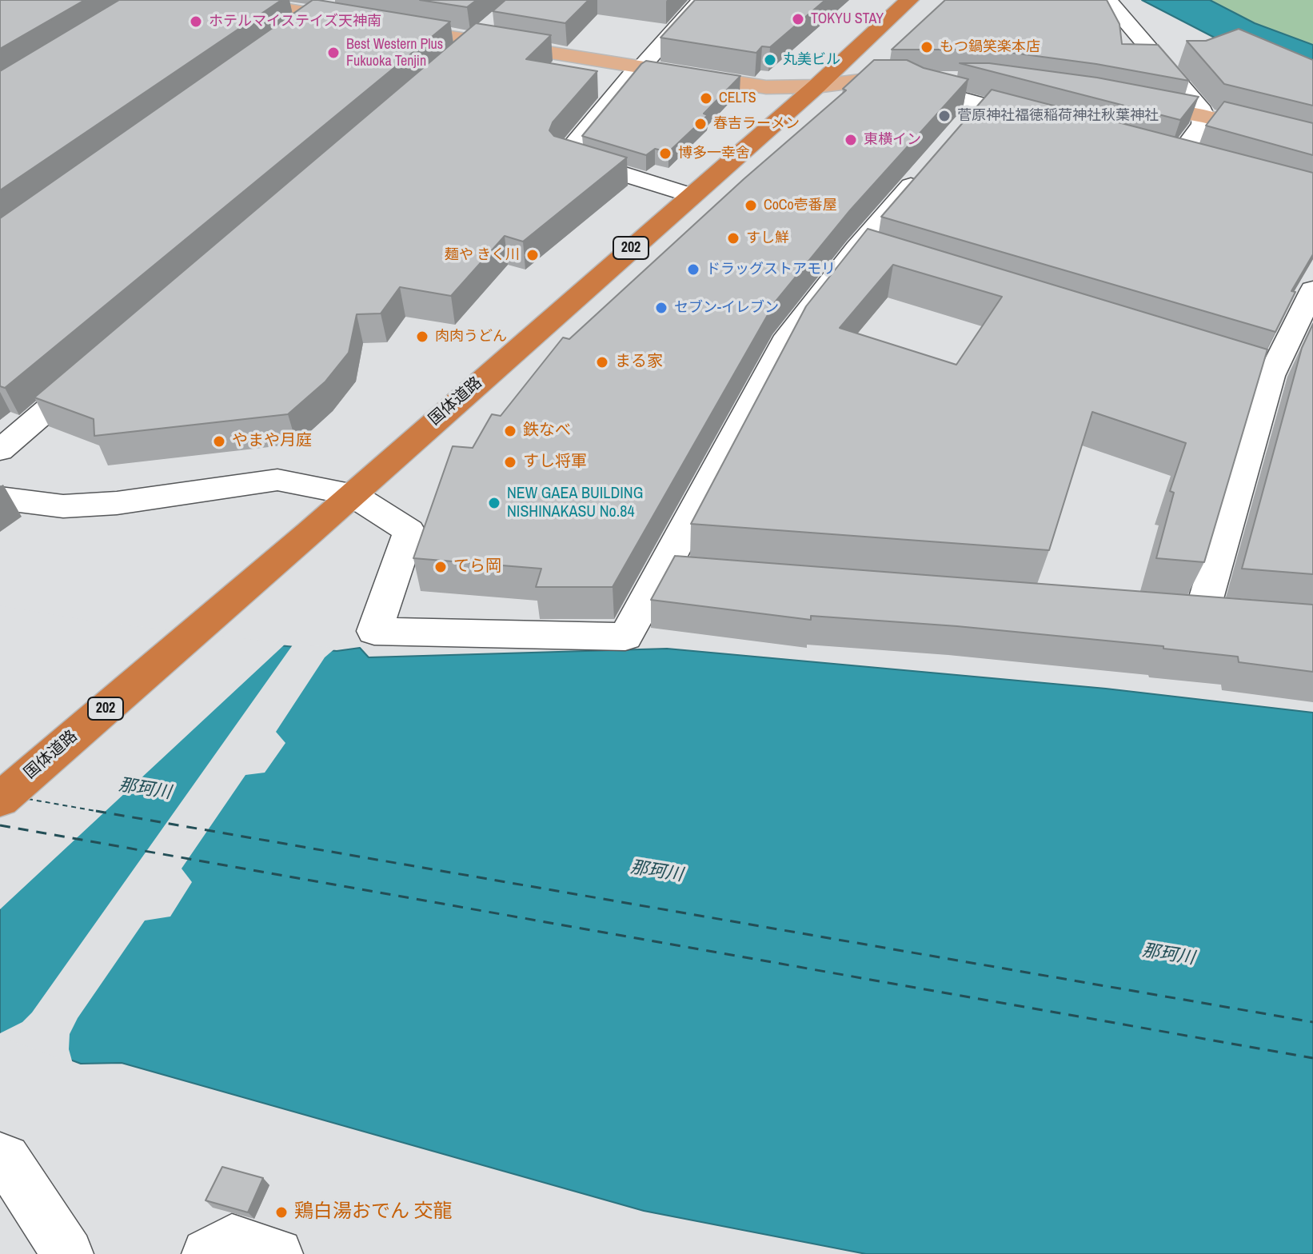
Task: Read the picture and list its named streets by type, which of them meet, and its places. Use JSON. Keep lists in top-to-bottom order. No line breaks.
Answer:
{"streets":{"highway":["202","国体道路"]},"water":["那珂川"],"places":["TOKYU STAY","ホテルマイステイズ天神南","もつ鍋笑楽本店","Best Western Plus Fukuoka Tenjin","丸美ビル","CELTS","菅原神社福徳稲荷神社秋葉神社","春吉ラーメン","東横イン","博多一幸舍","CoCo壱番屋","すし鮮","麺や きく川","ドラッグストアモリ","セブン-イレブン","肉肉うどん","まる家","鉄なべ","やまや月庭","すし将軍","NEW GAEA BUILDING NISHINAKASU No.84","てら岡","鶏白湯おでん 交龍"]}
